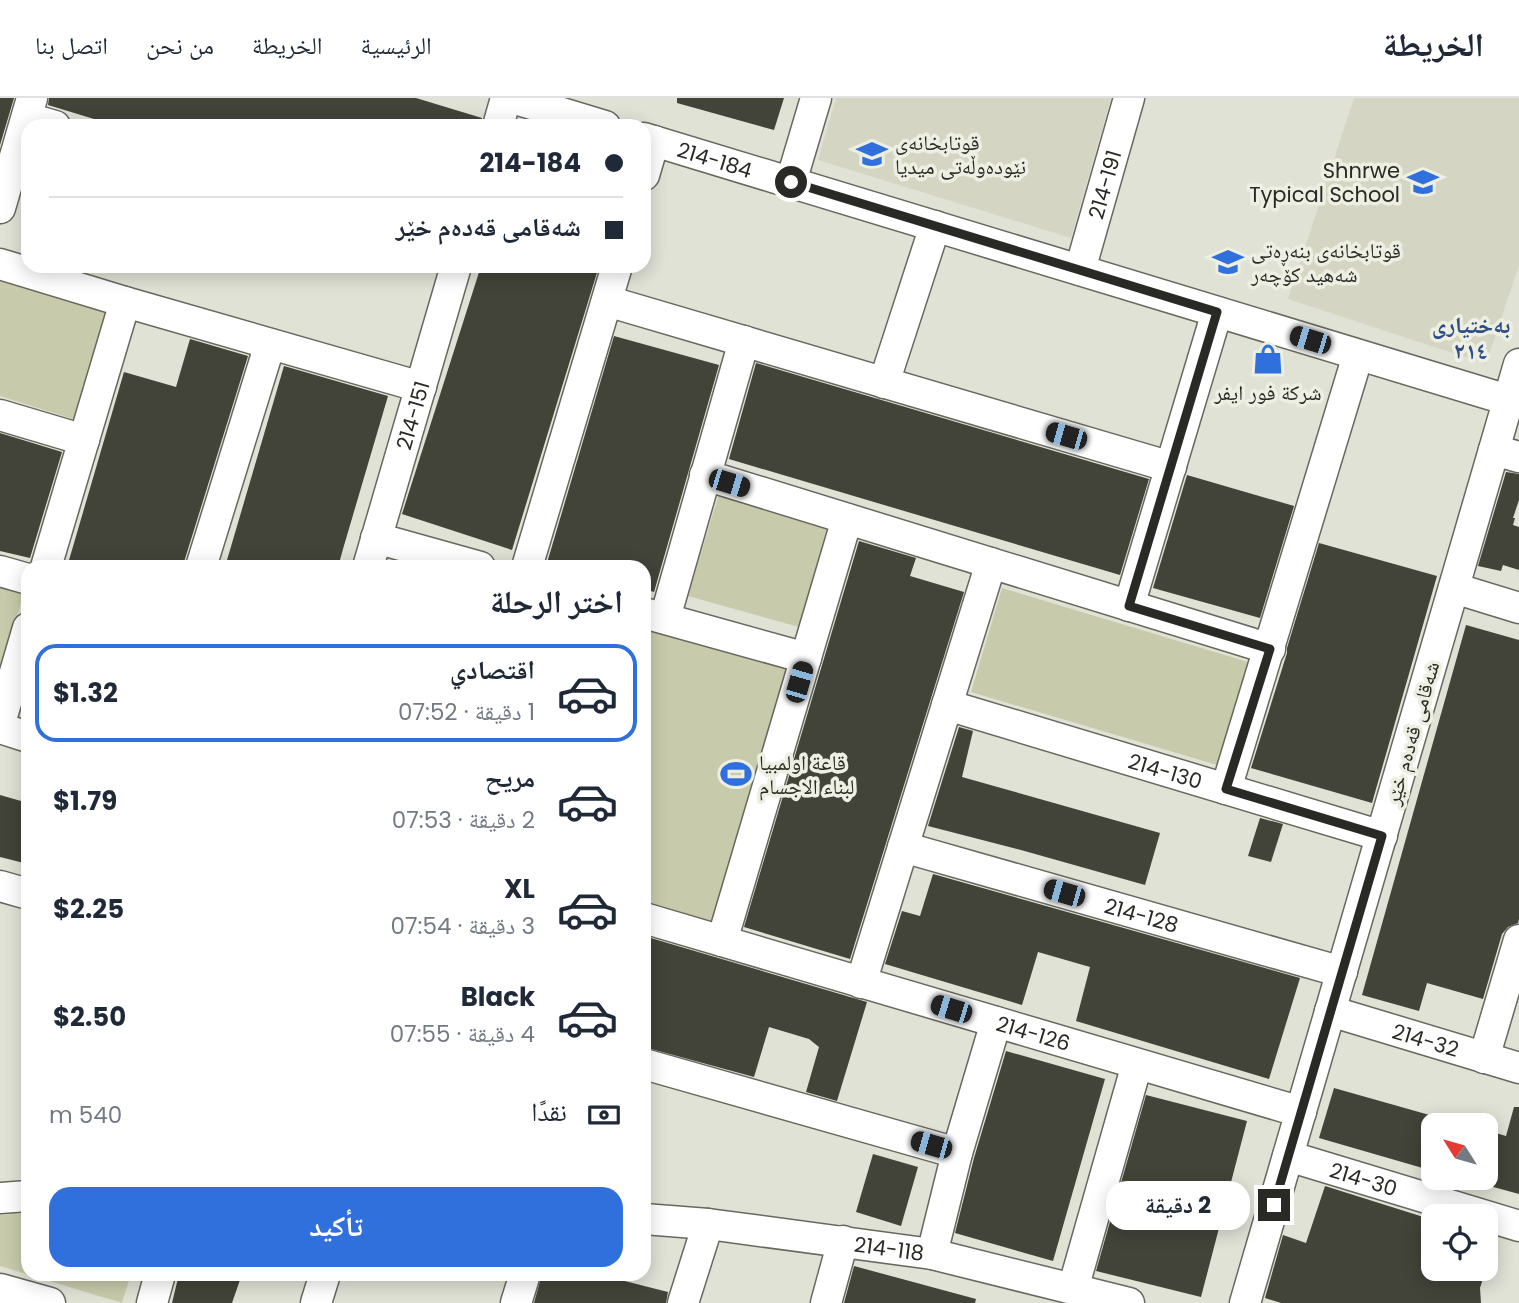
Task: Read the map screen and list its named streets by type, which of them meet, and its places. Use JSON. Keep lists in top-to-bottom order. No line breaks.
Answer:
{"streets":{"street":["214-184","214-191","214-151","شەقامی قەدەم خێر","214-130","214-128","214-126","214-32","214-30","214-118"]},"crossings":[["214-184","214-191"],["214-184","شەقامی قەدەم خێر"],["شەقامی قەدەم خێر","214-130"],["شەقامی قەدەم خێر","214-128"],["شەقامی قەدەم خێر","214-126"],["شەقامی قەدەم خێر","214-32"],["شەقامی قەدەم خێر","214-30"]],"districts":["بەختیاری ٢١٤"],"places":{"school or university":["قوتابخانەی نێودەوڵەتی میدیا","Shnrwe Typical School","قوتابخانەی بنەڕەتی شەهید کۆچەر"],"shop":["شركة فور ايفر"],"sports":["قاعة اولمبيا لبناء الاجسام"]},"north":"top left","page":{"header":"الخريطة","nav":["الرئيسية","الخريطة","من نحن","اتصل بنا"],"banner":["214-184","شەقامی قەدەم خێر"],"heading":"اختر الرحلة","list":[{"name":"اقتصادي","note":"1 دقيقة · 07:52","value":"$1.32"},{"name":"مريح","note":"2 دقيقة · 07:53","value":"$1.79"},{"name":"XL","note":"3 دقيقة · 07:54","value":"$2.25"},{"name":"Black","note":"4 دقيقة · 07:55","value":"$2.50"}],"pay":["نقدًا","540 m"],"buttons":"تأكيد","bubble":"2 دقيقة"}}
